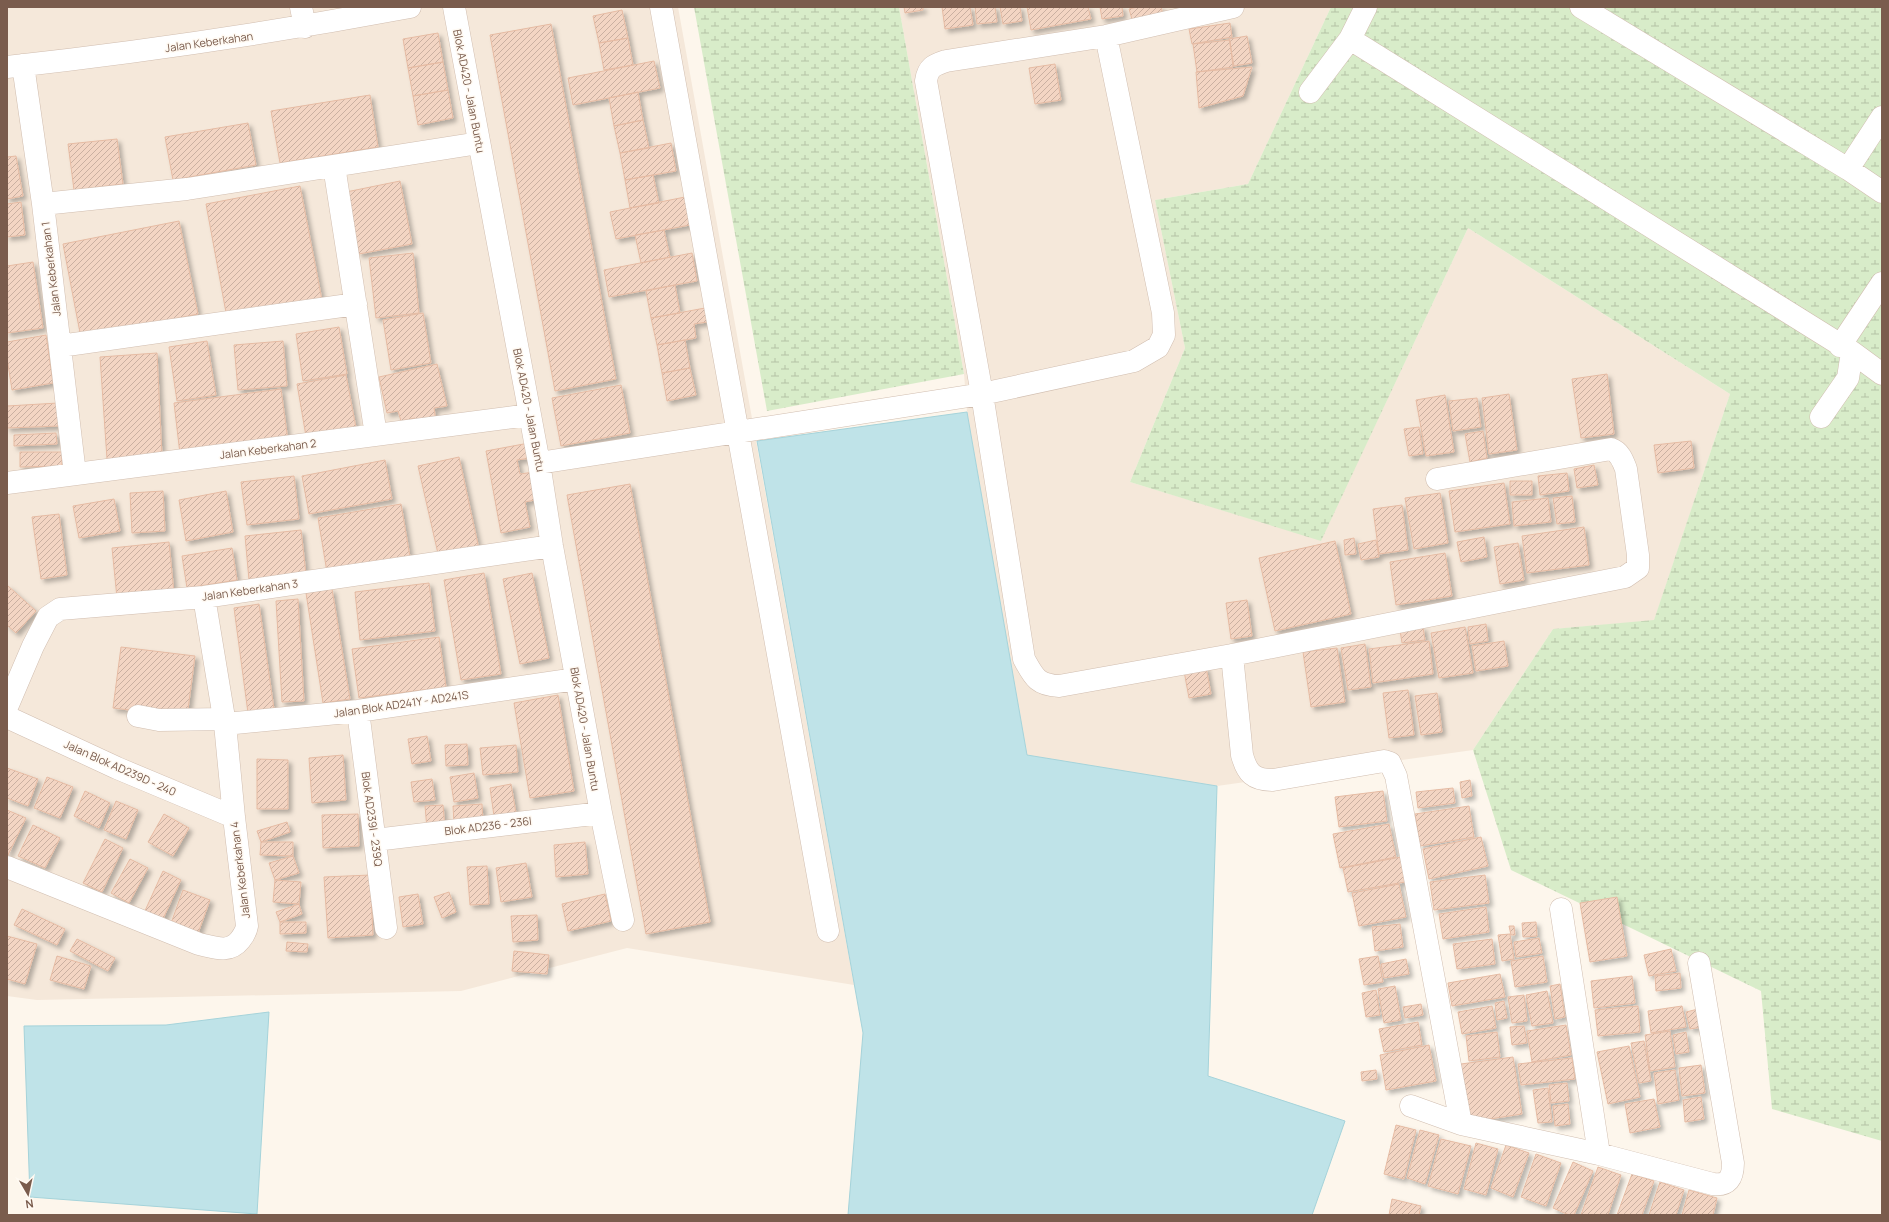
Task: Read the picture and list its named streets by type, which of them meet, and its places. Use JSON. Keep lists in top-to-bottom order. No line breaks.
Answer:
{"streets":{"street":["Jalan Keberkahan","Blok AD420 - Jalan Buntu","Jalan Keberkahan 1","Jalan Keberkahan 2","Jalan Keberkahan 3","Jalan Blok AD241Y - AD241S","Jalan Blok AD239D - 240","Blok AD239l - 239Q","Blok AD236 - 236l","Jalan Keberkahan 4"]},"crossings":[["Jalan Keberkahan","Jalan Keberkahan 1"],["Blok AD420 - Jalan Buntu","Jalan Keberkahan 2"],["Blok AD420 - Jalan Buntu","Jalan Keberkahan 3"],["Blok AD420 - Jalan Buntu","Jalan Blok AD241Y - AD241S"],["Blok AD420 - Jalan Buntu","Blok AD236 - 236l"],["Jalan Keberkahan 1","Jalan Keberkahan 2"],["Jalan Keberkahan 3","Jalan Keberkahan 4"],["Jalan Blok AD241Y - AD241S","Blok AD239l - 239Q"],["Jalan Blok AD241Y - AD241S","Jalan Keberkahan 4"],["Jalan Blok AD239D - 240","Jalan Keberkahan 4"],["Blok AD239l - 239Q","Blok AD236 - 236l"]],"north":"bottom"}
